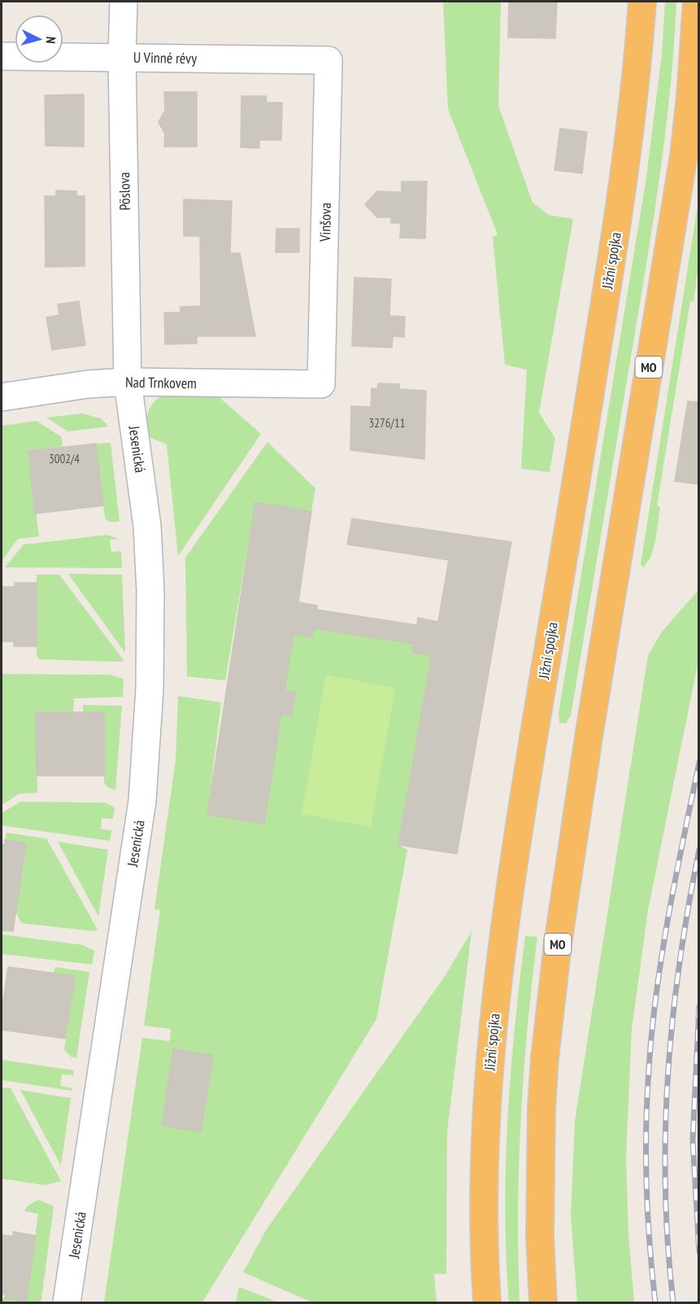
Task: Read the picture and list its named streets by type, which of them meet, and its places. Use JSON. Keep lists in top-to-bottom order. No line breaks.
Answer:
{"streets":{"highway":["Jižní spojka","MO"],"street":["U Vinné révy","Pöslova","Vinšova","Nad Trnkovem","Jesenická"]},"crossings":[["U Vinné révy","Pöslova"],["U Vinné révy","Vinšova"],["Pöslova","Nad Trnkovem"],["Pöslova","Jesenická"],["Vinšova","Nad Trnkovem"],["Nad Trnkovem","Jesenická"]],"house_numbers":["3276/11","3002/4"],"north":"right"}
